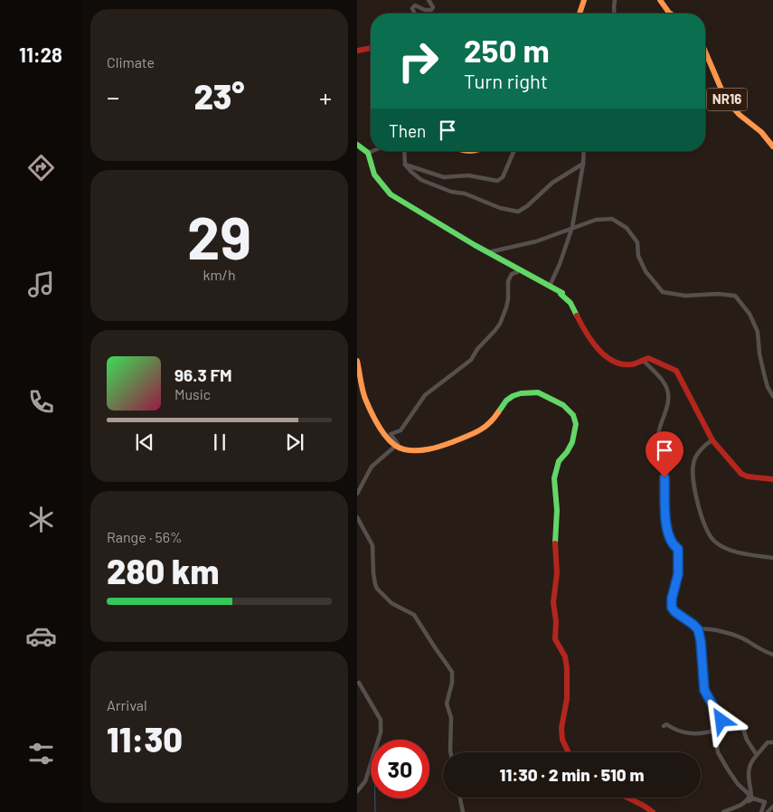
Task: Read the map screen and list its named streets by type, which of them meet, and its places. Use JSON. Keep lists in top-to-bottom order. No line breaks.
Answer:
{"streets":{"main road":["NR16"]},"page":{"tabs":"11:28","tile":["Climate",["29","km/h"],["Range · 56%","280 km"],["Arrival","11:30"]],"turn":["250 m","Turn right"],"heat":["−","23°","+"],"then":"Then","song":["96.3 FM","Music"],"limit":"30","trip":"11:30 · 2 min · 510 m"}}
